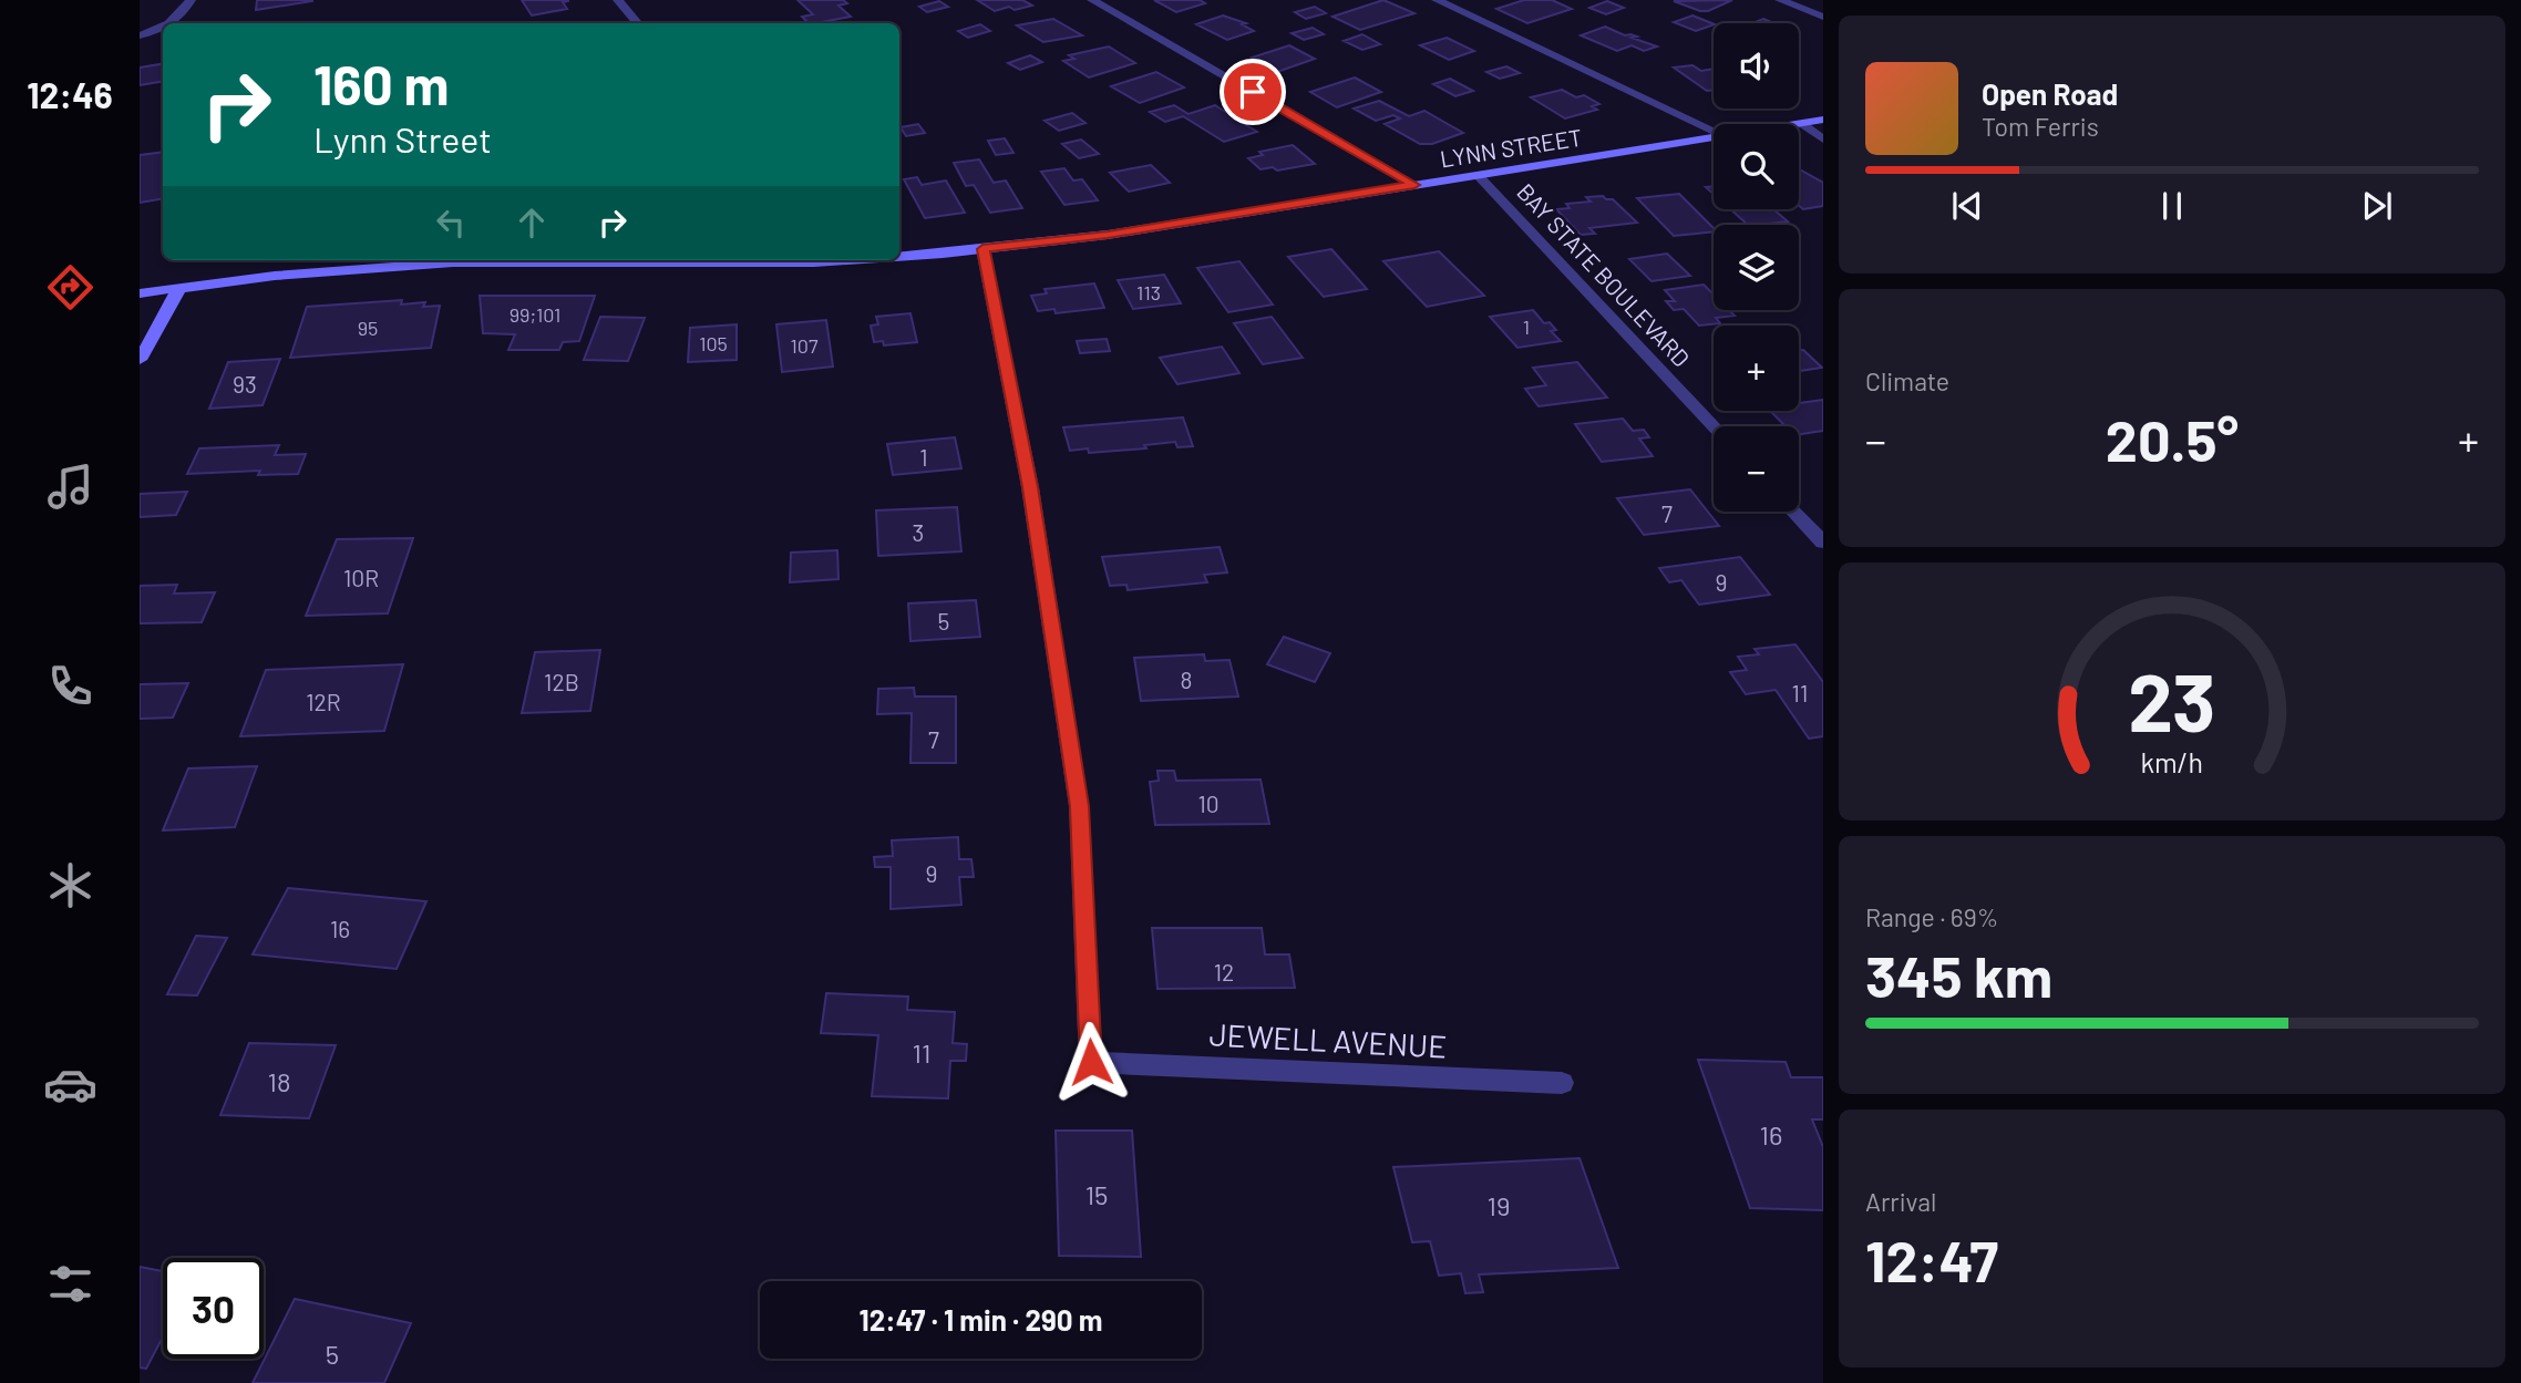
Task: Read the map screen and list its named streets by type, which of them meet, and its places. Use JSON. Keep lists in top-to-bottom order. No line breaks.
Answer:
{"streets":{"main road":["LYNN STREET"],"street":["BAY STATE BOULEVARD","JEWELL AVENUE"]},"crossings":[["LYNN STREET","BAY STATE BOULEVARD"],["LYNN STREET","JEWELL AVENUE"]],"house_numbers":["113","99;101","1","95","105","107","93","1","7","3","10R","9","5","8","12B","11","12R","7","10","9","16","12","11","18","16","15","19","5"],"page":{"tabs":"12:46","map_buttons":["+","−"],"turn":["160 m","Lynn Street"],"song":["Open Road","Tom Ferris"],"tile":["Climate",["Range · 69%","345 km"],["Arrival","12:47"]],"heat":["−","20.5°","+"],"limit":"30","trip":"12:47 · 1 min · 290 m","gauge":["23","km/h"]}}
